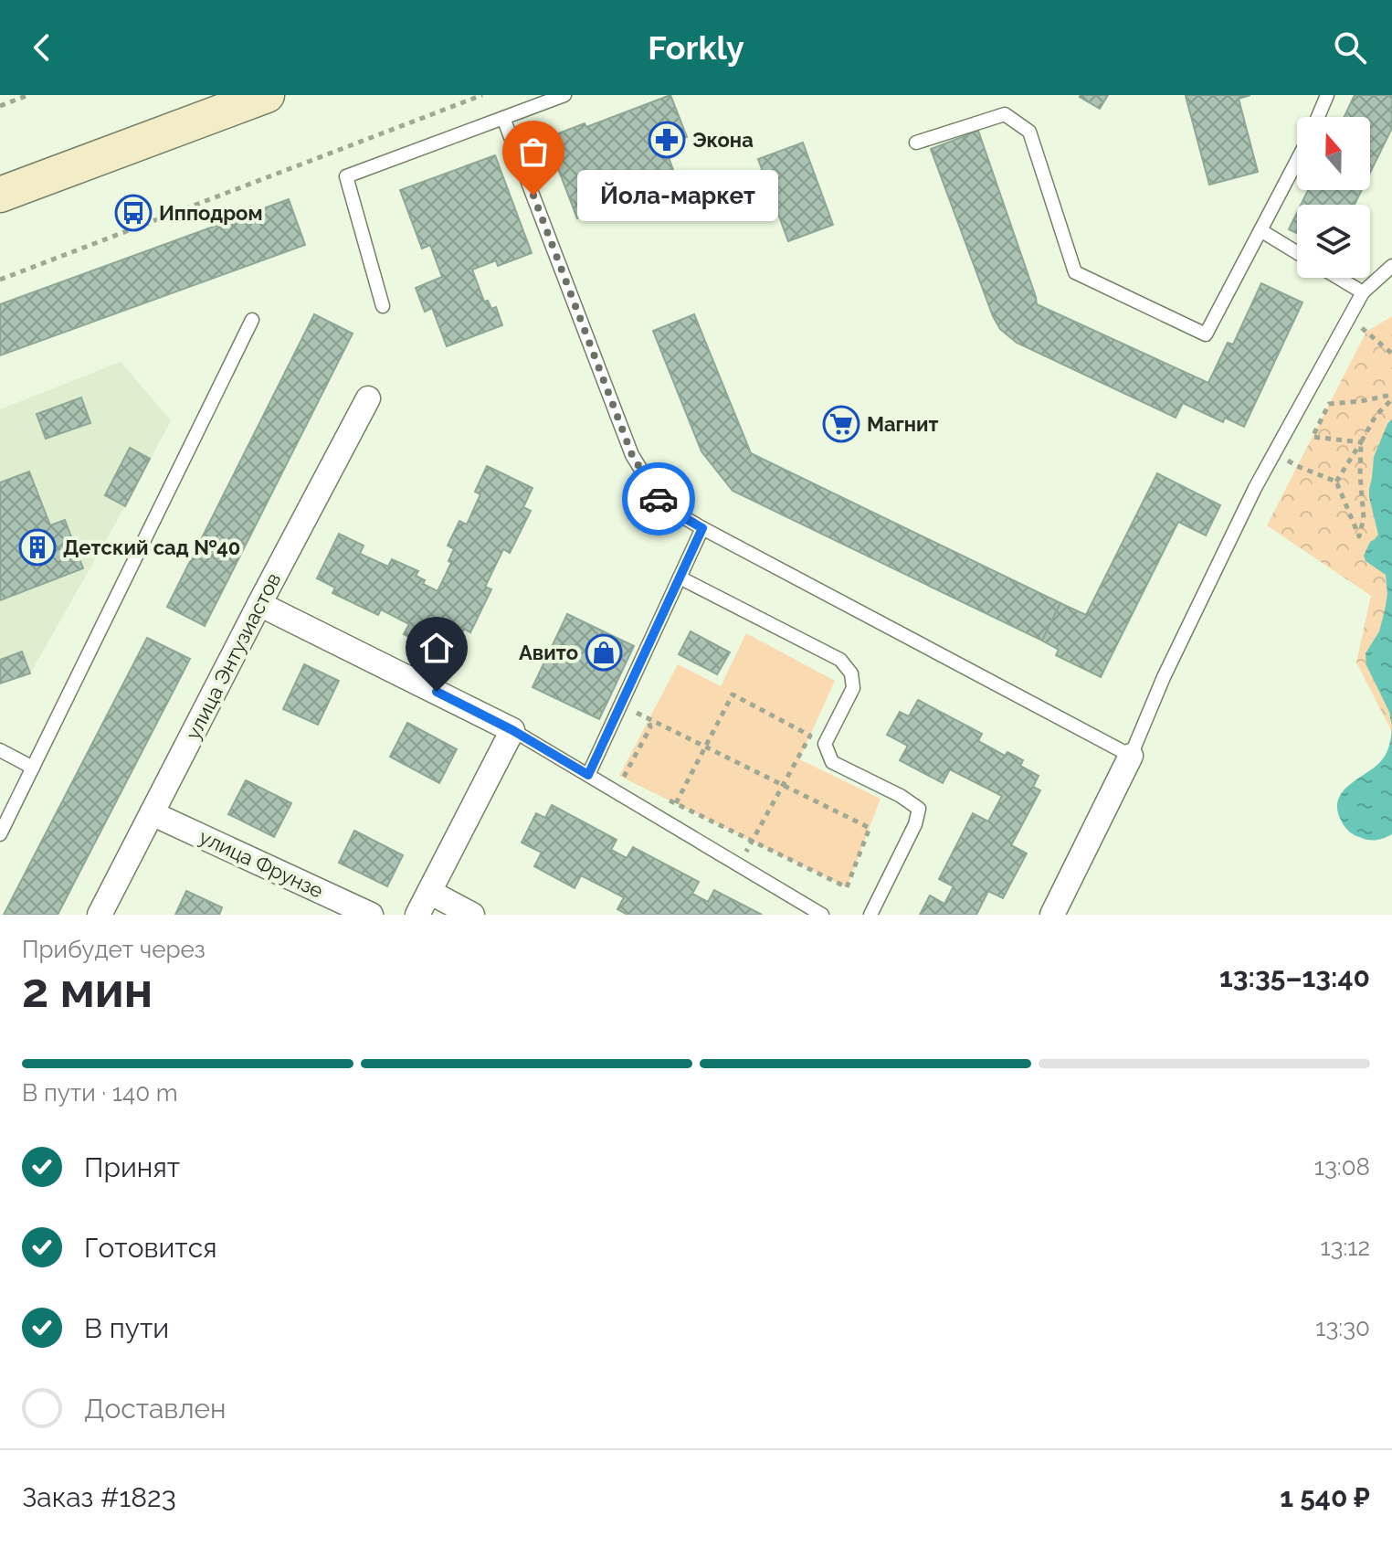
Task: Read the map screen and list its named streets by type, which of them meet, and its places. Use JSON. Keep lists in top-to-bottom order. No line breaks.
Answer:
{"streets":{"street":["улица Энтузиастов","улица Фрунзе"]},"crossings":[["улица Энтузиастов","улица Фрунзе"]],"places":{"pharmacy":["Экона"],"other":["Йола-маркет"],"bus stop":["Ипподром"],"supermarket":["Магнит"],"building":["Детский сад №40"],"shop":["Авито"]},"north":"top","page":{"header":"Forkly","bubble":"Йола-маркет","heading":["2 мин","Прибудет через","13:35–13:40"],"panel":["Заказ #1823","1 540 ₽"],"bar":"В пути · 140 m","list":[["Принят","13:08"],["Готовится","13:12"],["В пути","13:30"],"Доставлен"]}}
